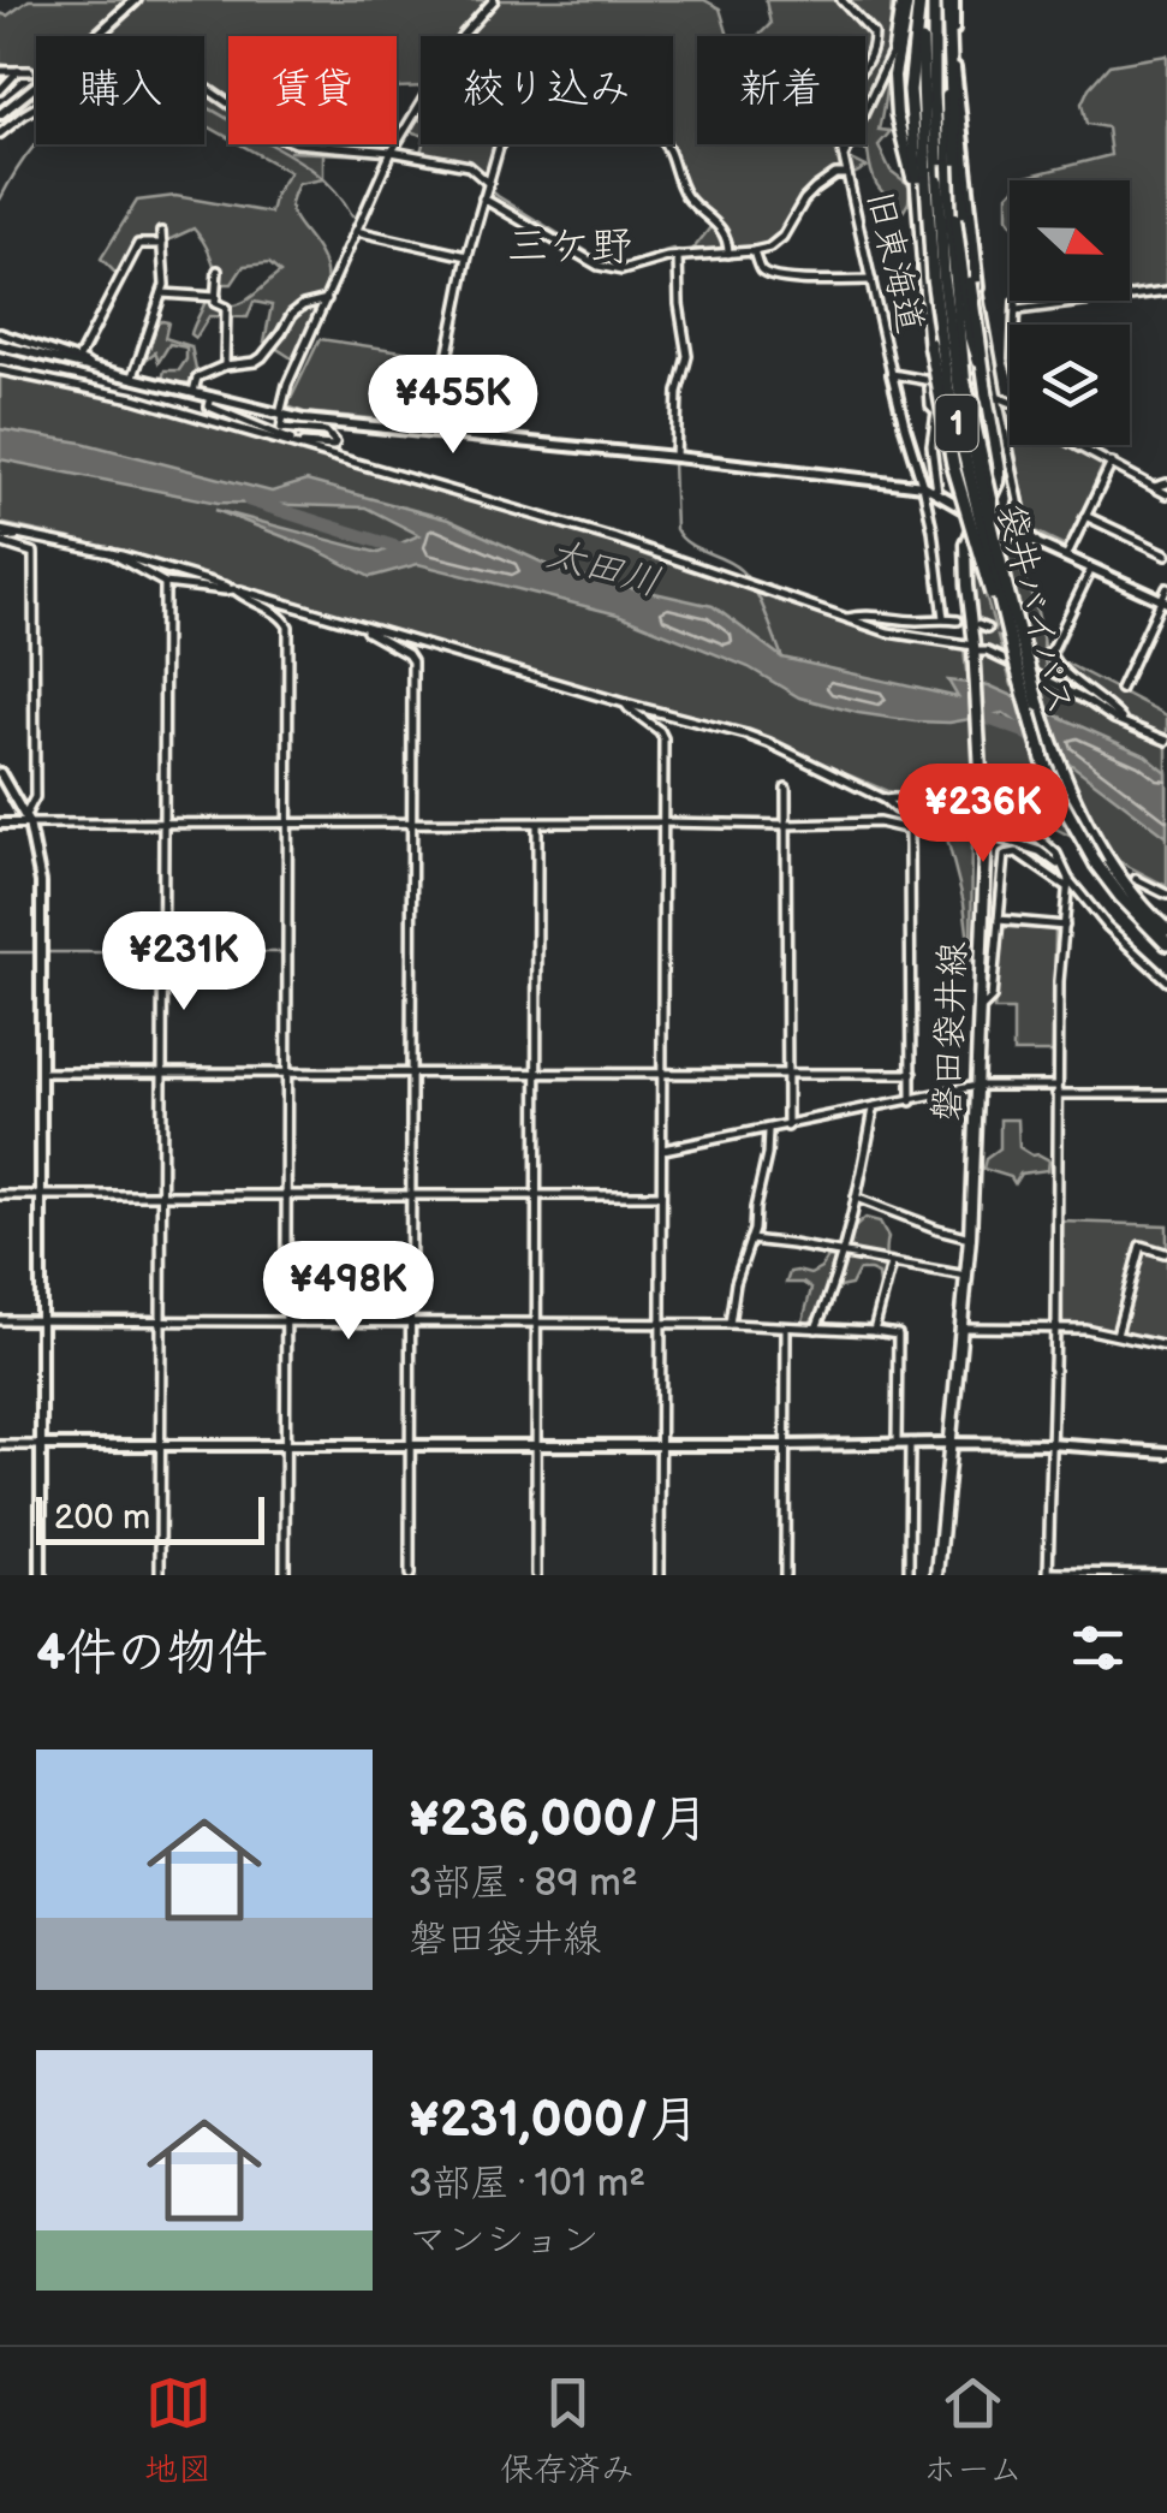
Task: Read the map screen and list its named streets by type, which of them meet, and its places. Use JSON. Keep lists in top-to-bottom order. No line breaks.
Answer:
{"streets":{"highway":["1","袋井バイパス"],"main road":["磐田袋井線"],"street":["旧東海道"]},"crossings":[["1","袋井バイパス"]],"districts":["三ケ野"],"water":["太田川"],"scale_bar":"200 m","north":"right","page":{"chip":["購入","賃貸","絞り込み","新着"],"price":["¥455K","¥236K","¥231K","¥498K"],"scale":"200 m","heading":"4件の物件","list":[{"name":"¥236,000/月","note":"3部屋 · 89 m² · 磐田袋井線"},{"name":"¥231,000/月","note":"3部屋 · 101 m² · マンション"}],"tabs":["地図","保存済み","ホーム"]}}
